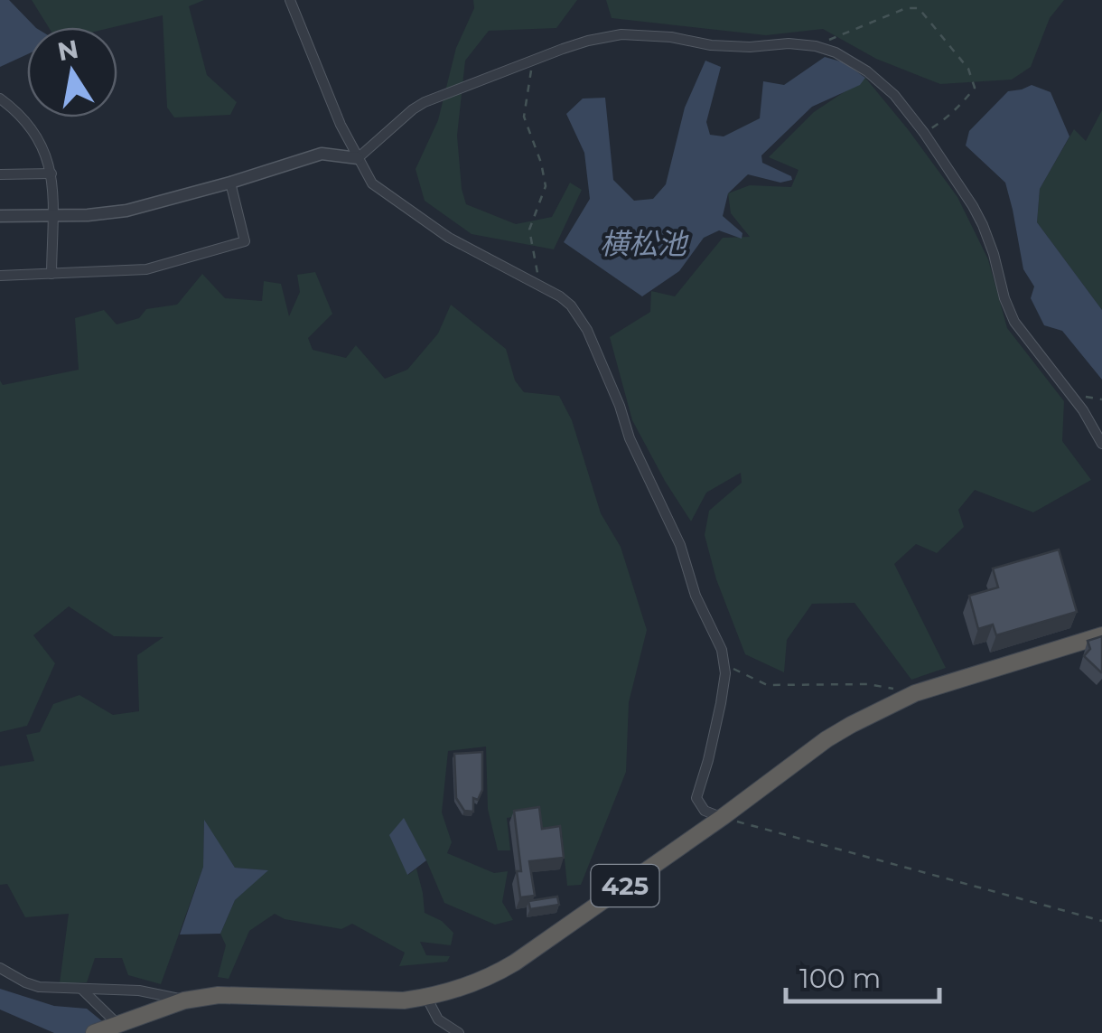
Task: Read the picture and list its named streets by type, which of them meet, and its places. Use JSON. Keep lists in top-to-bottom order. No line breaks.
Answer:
{"streets":{"highway":["425"]},"water":["横松池"],"scale_bar":"100 m","north":"top"}
